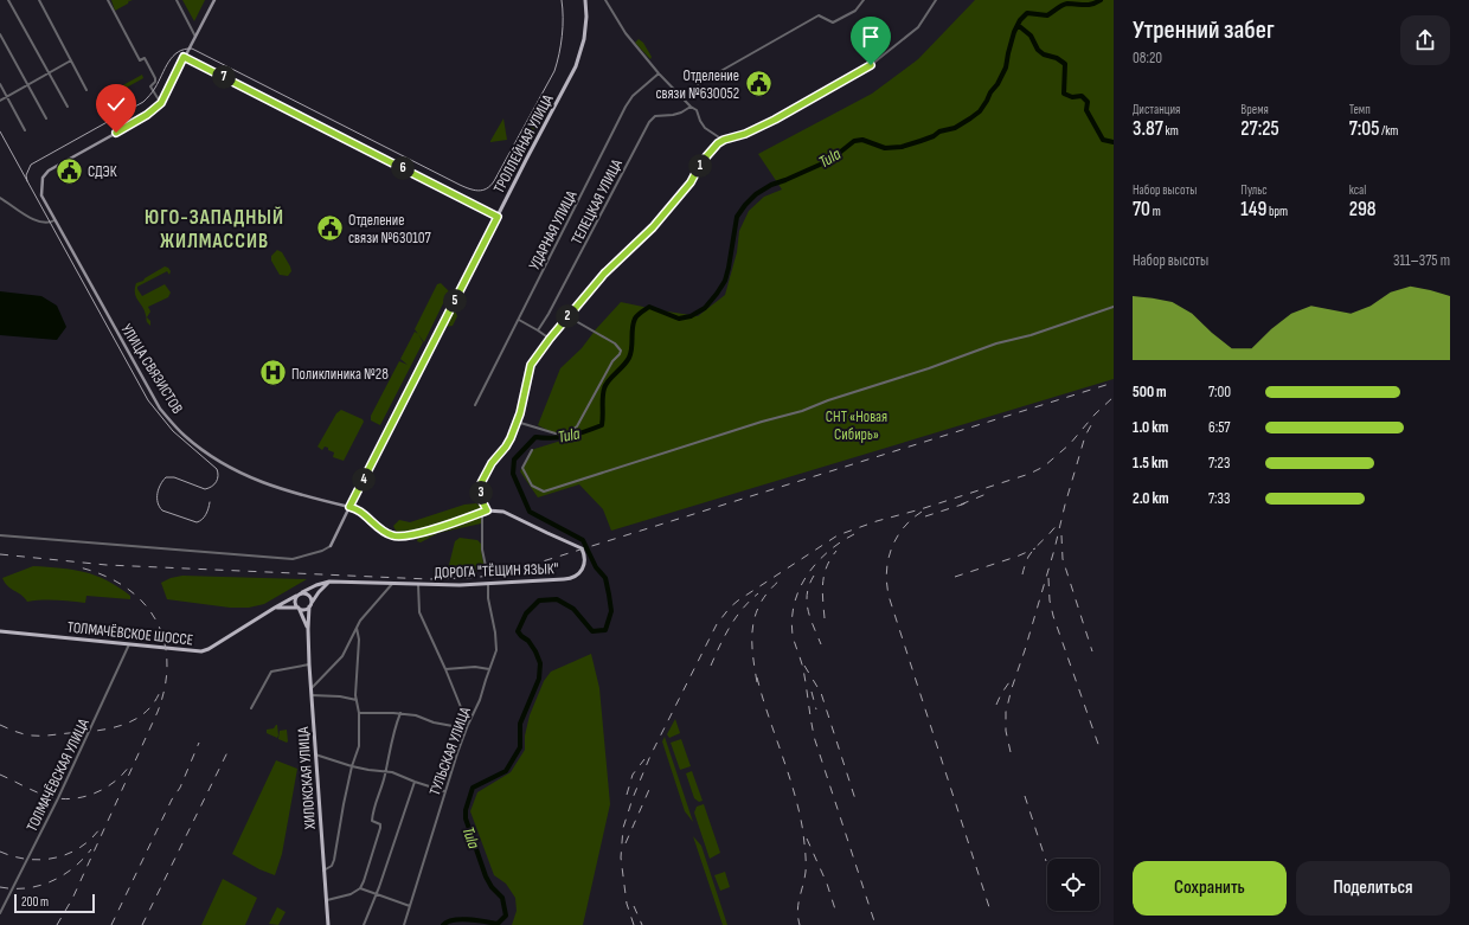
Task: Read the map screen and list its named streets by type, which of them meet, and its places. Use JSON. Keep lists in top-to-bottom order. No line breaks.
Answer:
{"streets":{"main road":["ТРОЛЛЕЙНАЯ УЛИЦА","УЛИЦА СВЯЗИСТОВ","ДОРОГА \"ТЁЩИН ЯЗЫК\"","ТОЛМАЧЁВСКОЕ ШОССЕ","ХИЛОКСКАЯ УЛИЦА"],"street":["ТЕЛЕЦКАЯ УЛИЦА","УДАРНАЯ УЛИЦА","ТУЛЬСКАЯ УЛИЦА","ТОЛМАЧЁВСКАЯ УЛИЦА"]},"crossings":[["ТРОЛЛЕЙНАЯ УЛИЦА","УЛИЦА СВЯЗИСТОВ"],["ДОРОГА \"ТЁЩИН ЯЗЫК\"","ТУЛЬСКАЯ УЛИЦА"],["ТОЛМАЧЁВСКОЕ ШОССЕ","ТОЛМАЧЁВСКАЯ УЛИЦА"],["ТОЛМАЧЁВСКОЕ ШОССЕ","ХИЛОКСКАЯ УЛИЦА"]],"districts":["ЮГО-ЗАПАДНЫЙ ЖИЛМАССИВ"],"water":["Tula"],"parks":["СНТ «Новая Сибирь»"],"places":{"public building":["Отделение связи №630052","СДЭК","Отделение связи №630107"],"hospital":["Поликлиника №28"]},"scale_bar":"200 m","page":{"heading":["Утренний забег","08:20"],"pins":["7","1","6","5","2","4","3"],"stats":[["Дистанция","3.87 km"],["Время","27:25"],["Темп","7:05 /km"],["Набор высоты","70 m"],["Пульс","149 bpm"],["kcal","298"]],"chart":["Набор высоты","311–375 m"],"list":[{"name":"500 m","note":"7:00"},{"name":"1.0 km","note":"6:57"},{"name":"1.5 km","note":"7:23"},{"name":"2.0 km","note":"7:33"}],"buttons":["Сохранить","Поделиться"],"scale":"200 m"}}
